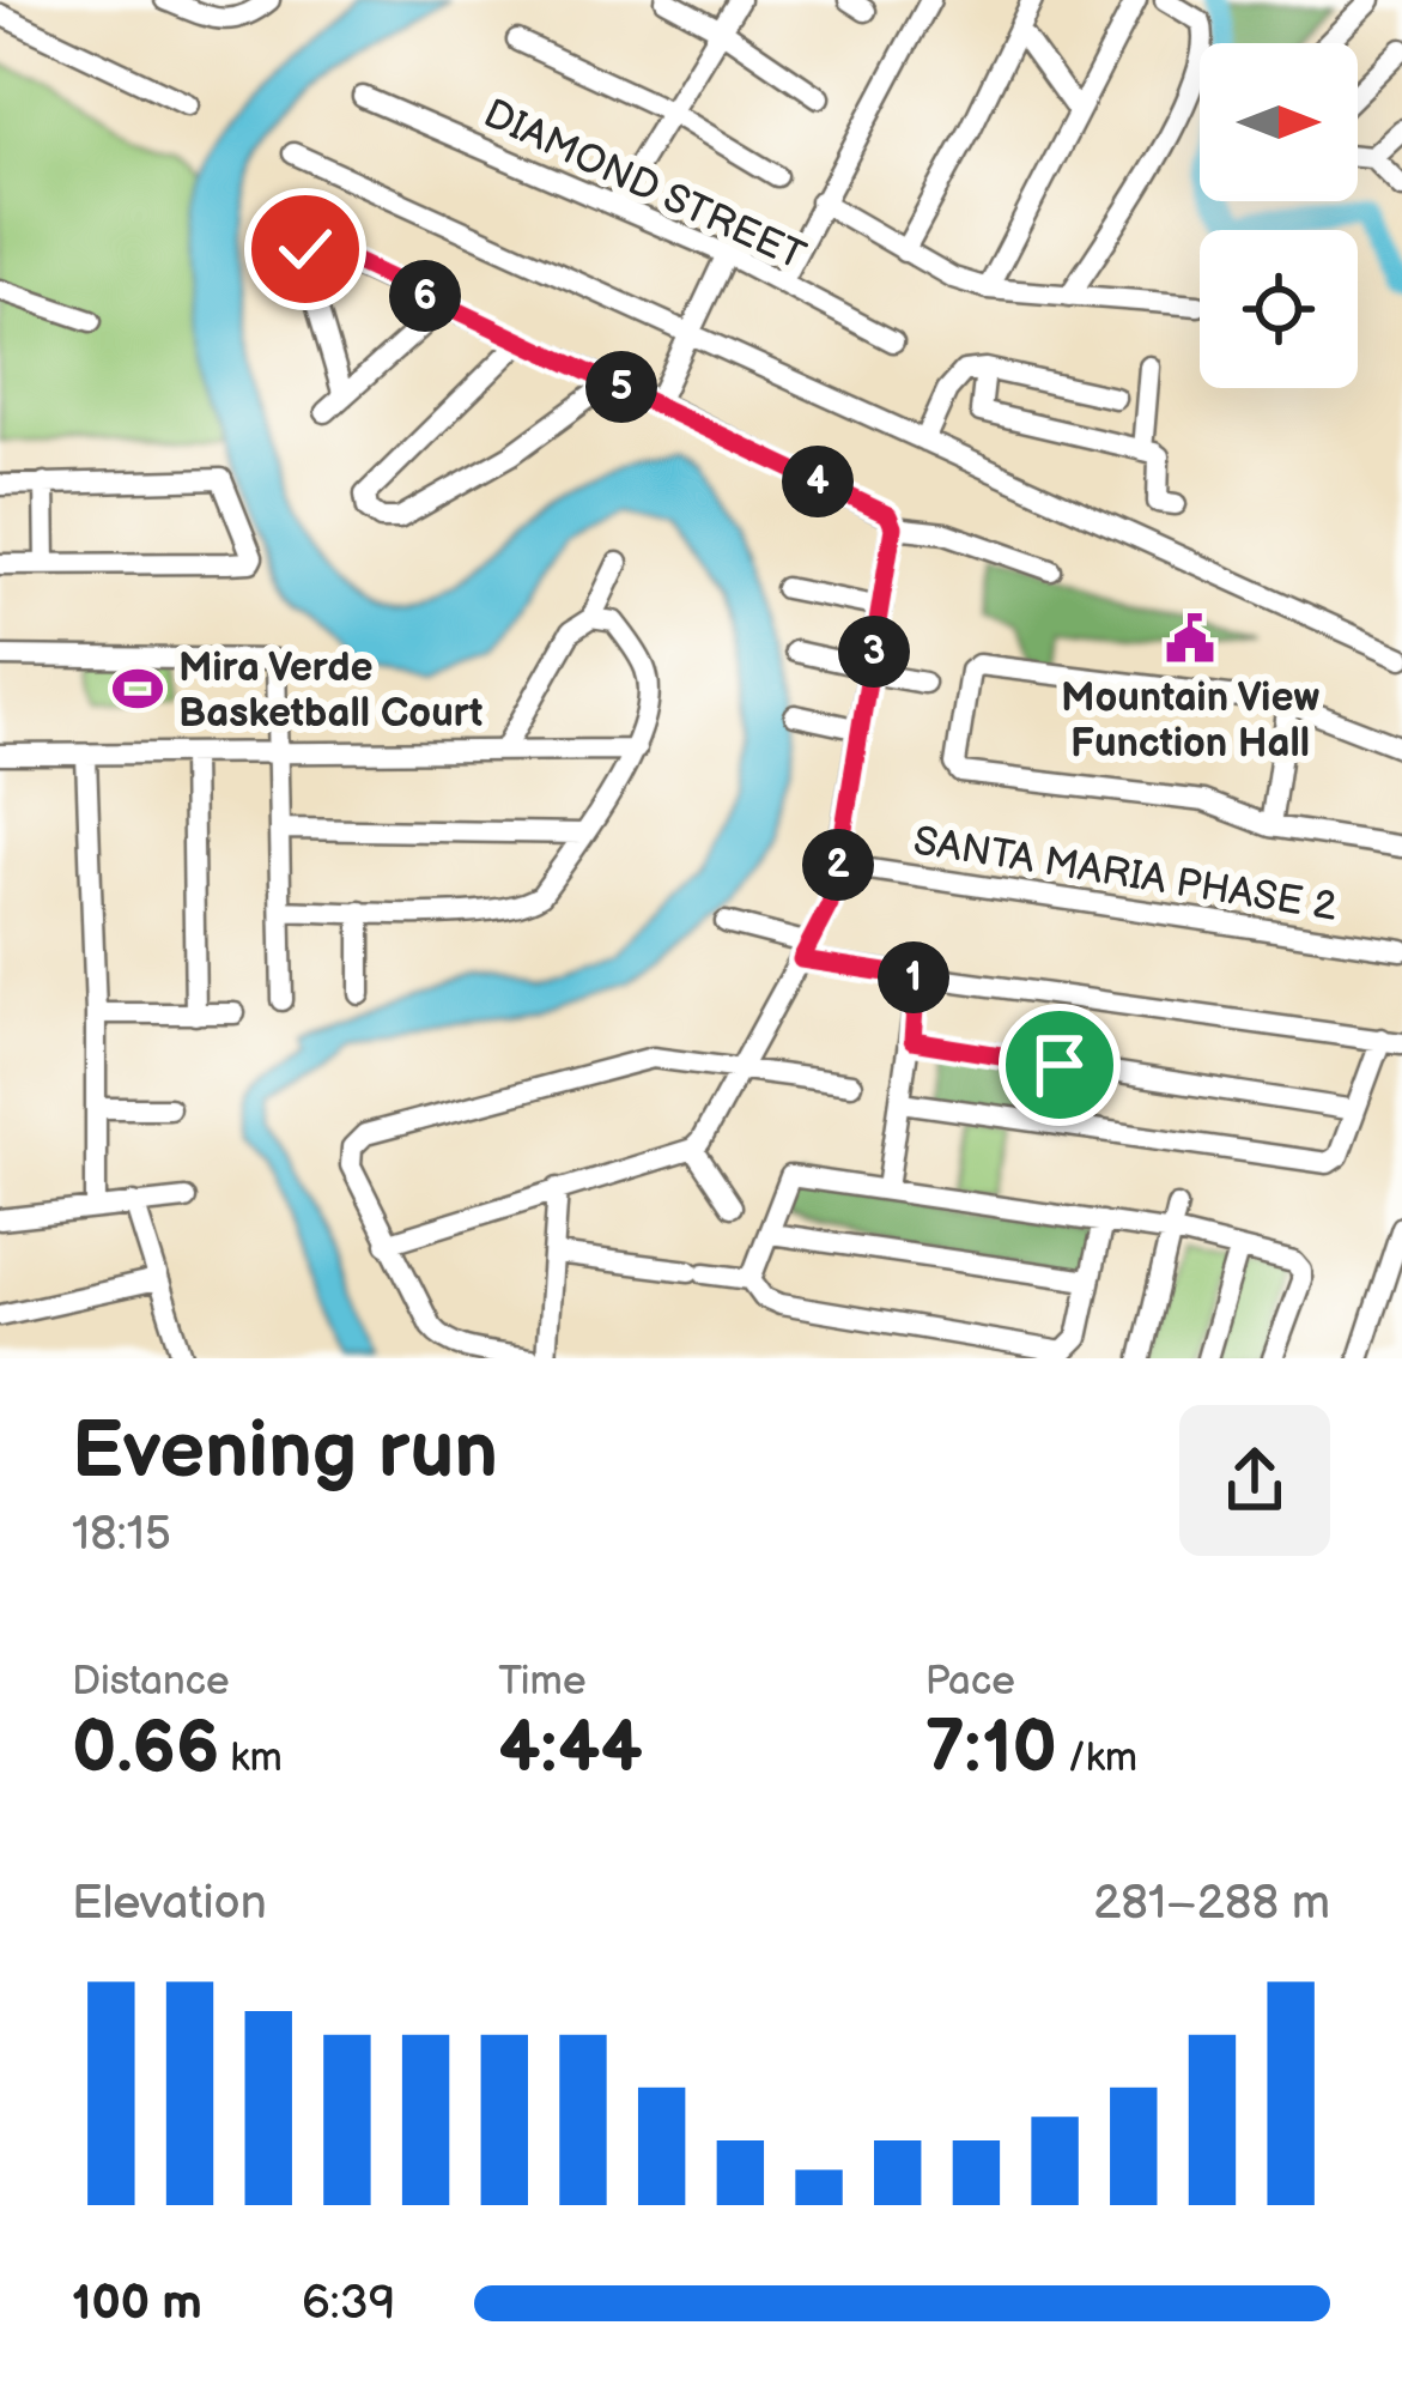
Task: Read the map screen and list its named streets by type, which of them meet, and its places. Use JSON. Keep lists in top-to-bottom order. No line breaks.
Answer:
{"streets":{"street":["DIAMOND STREET","SANTA MARIA PHASE 2"]},"places":{"public building":["Mountain View Function Hall"],"sports":["Mira Verde Basketball Court"]},"north":"right","page":{"pins":["6","5","4","3","2","1"],"heading":["Evening run","18:15"],"stats":[["Distance","0.66 km"],["Time","4:44"],["Pace","7:10 /km"]],"chart":["Elevation","281–288 m"],"list":[{"name":"100 m","note":"6:39"}]}}
